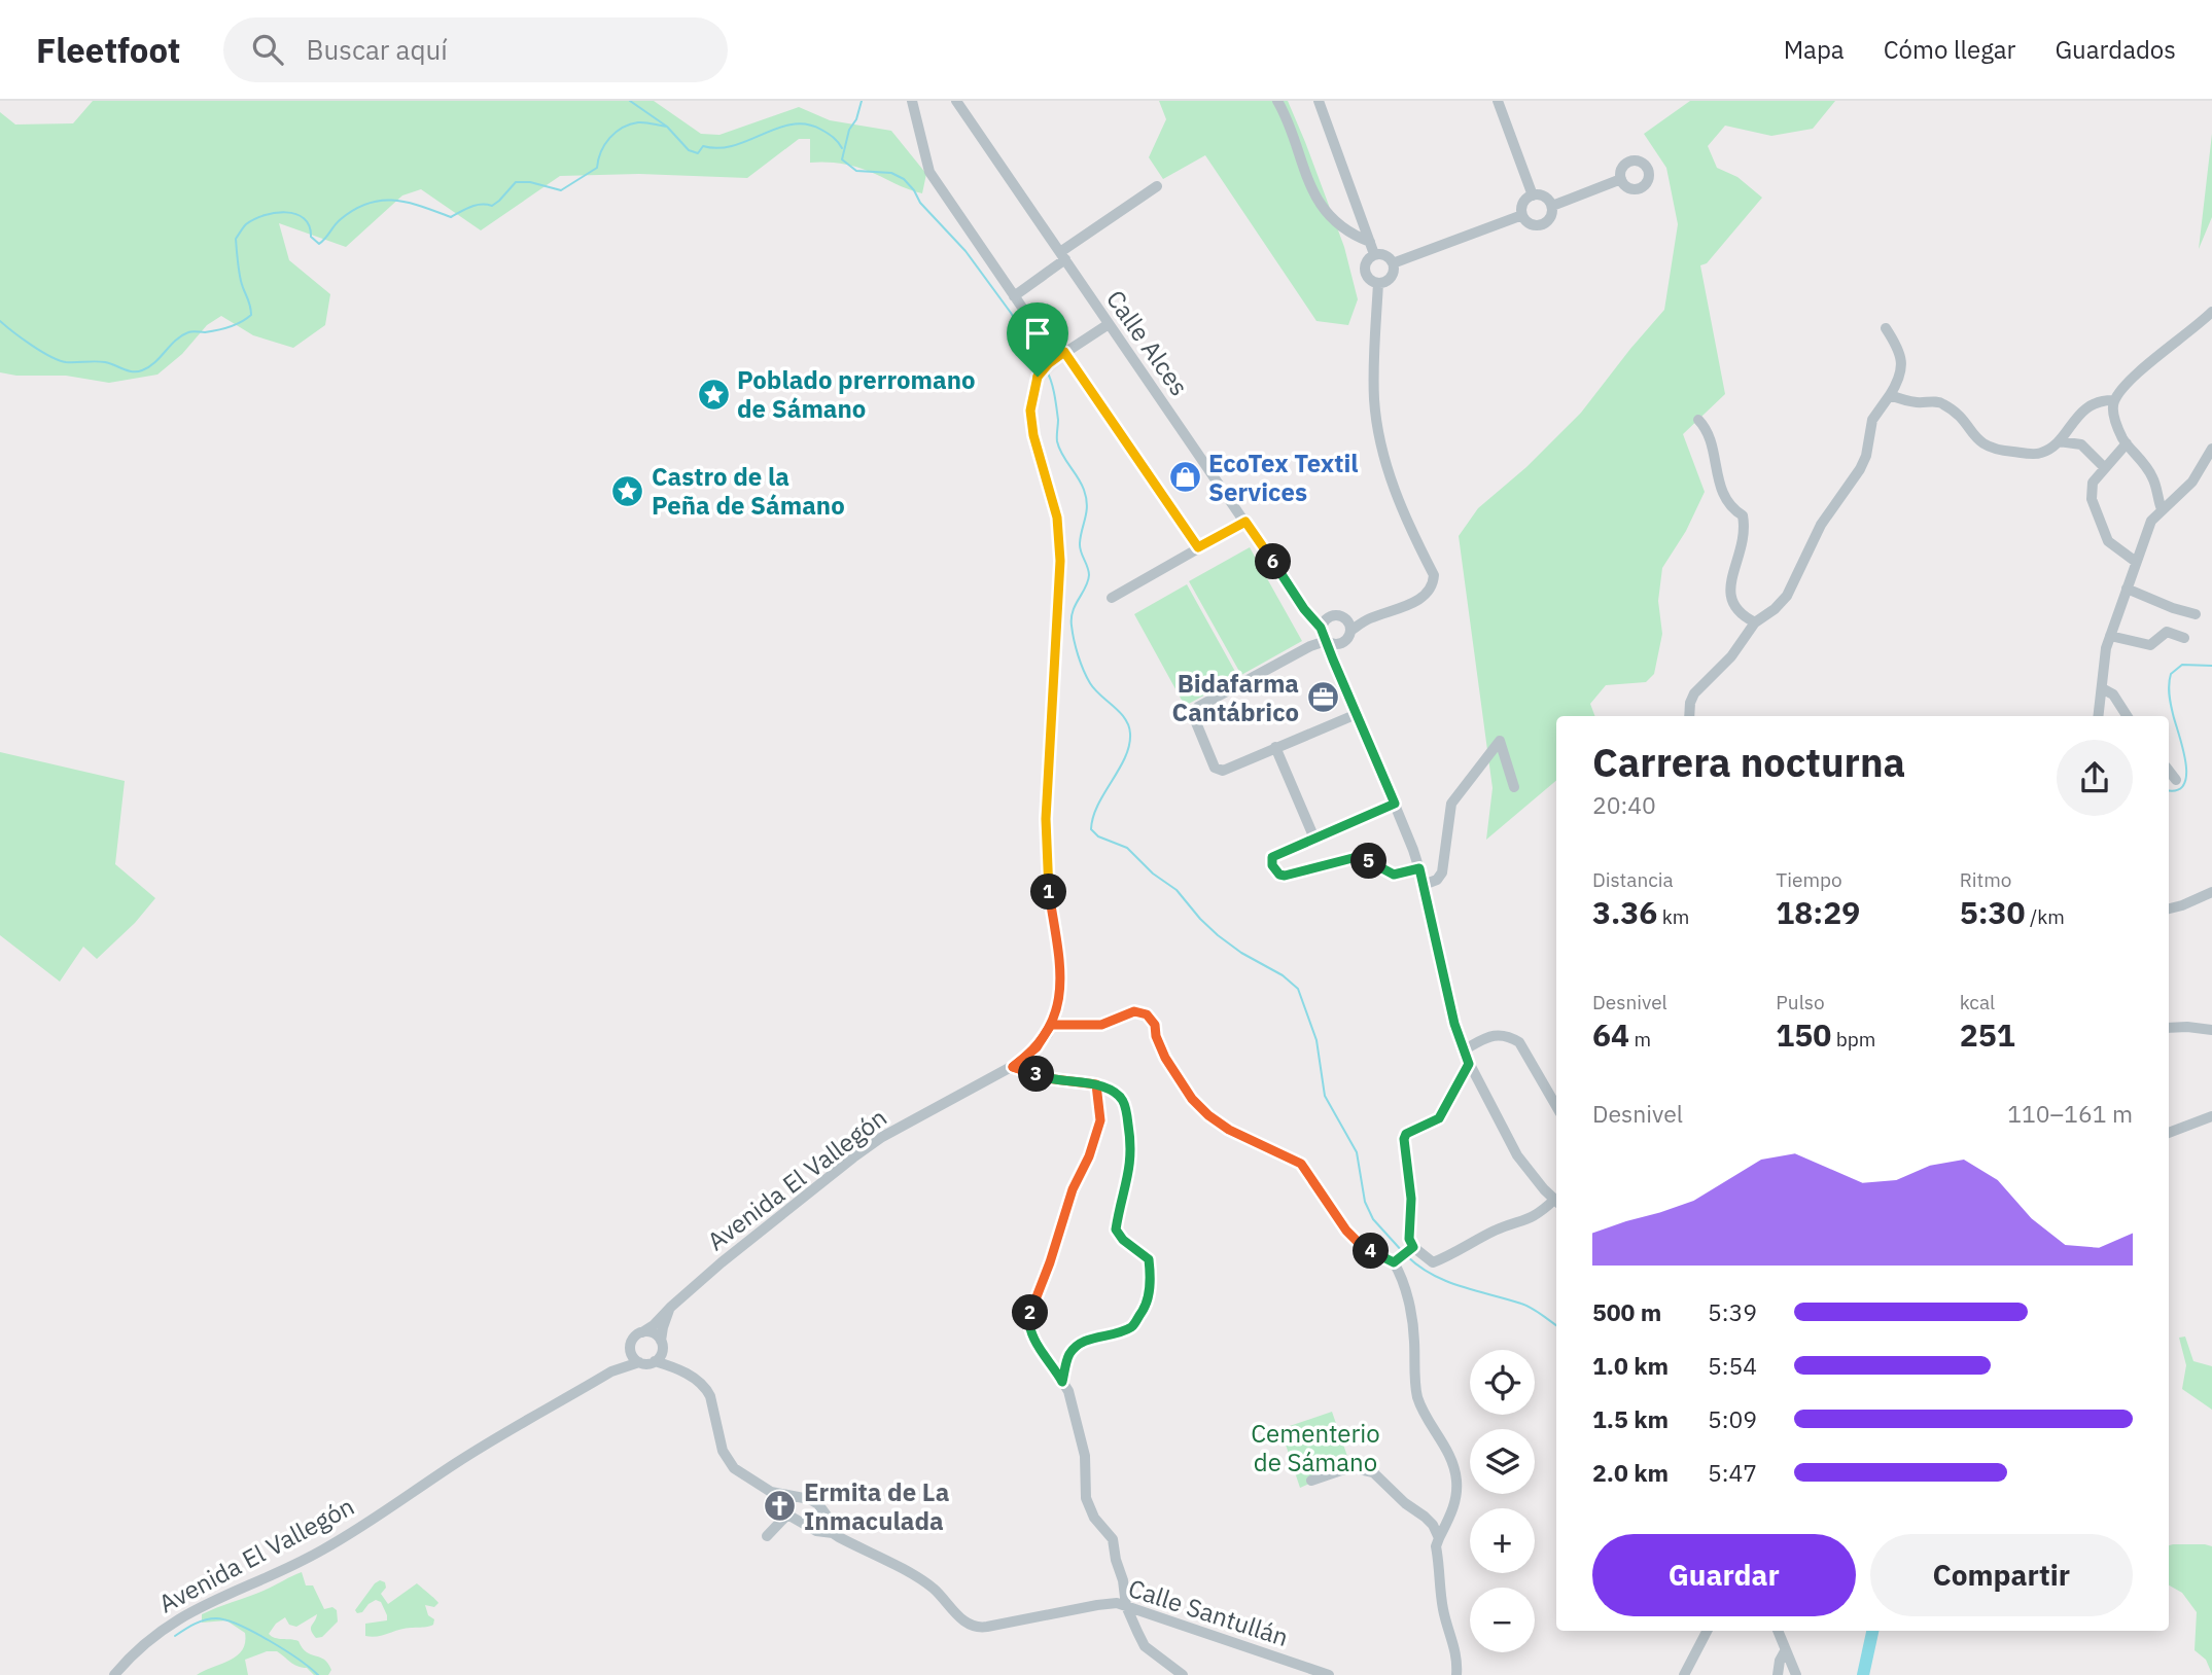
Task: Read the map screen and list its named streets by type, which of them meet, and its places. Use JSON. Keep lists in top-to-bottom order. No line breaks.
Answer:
{"streets":{"street":["Calle Alces","Avenida El Vallegón","Calle Santullán"]},"parks":["Cementerio de Sámano"],"places":{"place":["Poblado prerromano de Sámano","Castro de la Peña de Sámano"],"shop":["EcoTex Textil Services"],"office":["Bidafarma Cantábrico"],"church":["Ermita de La Inmaculada"]},"page":{"header":"Fleetfoot","search":"Buscar aquí","nav":["Mapa","Cómo llegar","Guardados"],"pins":["6","5","1","3","4","2"],"heading":["Carrera nocturna","20:40"],"stats":[["Distancia","3.36 km"],["Tiempo","18:29"],["Ritmo","5:30 /km"],["Desnivel","64 m"],["Pulso","150 bpm"],["kcal","251"]],"chart":["Desnivel","110–161 m"],"list":[{"name":"500 m","note":"5:39"},{"name":"1.0 km","note":"5:54"},{"name":"1.5 km","note":"5:09"},{"name":"2.0 km","note":"5:47"}],"map_buttons":["+","−"],"buttons":["Guardar","Compartir"]}}
